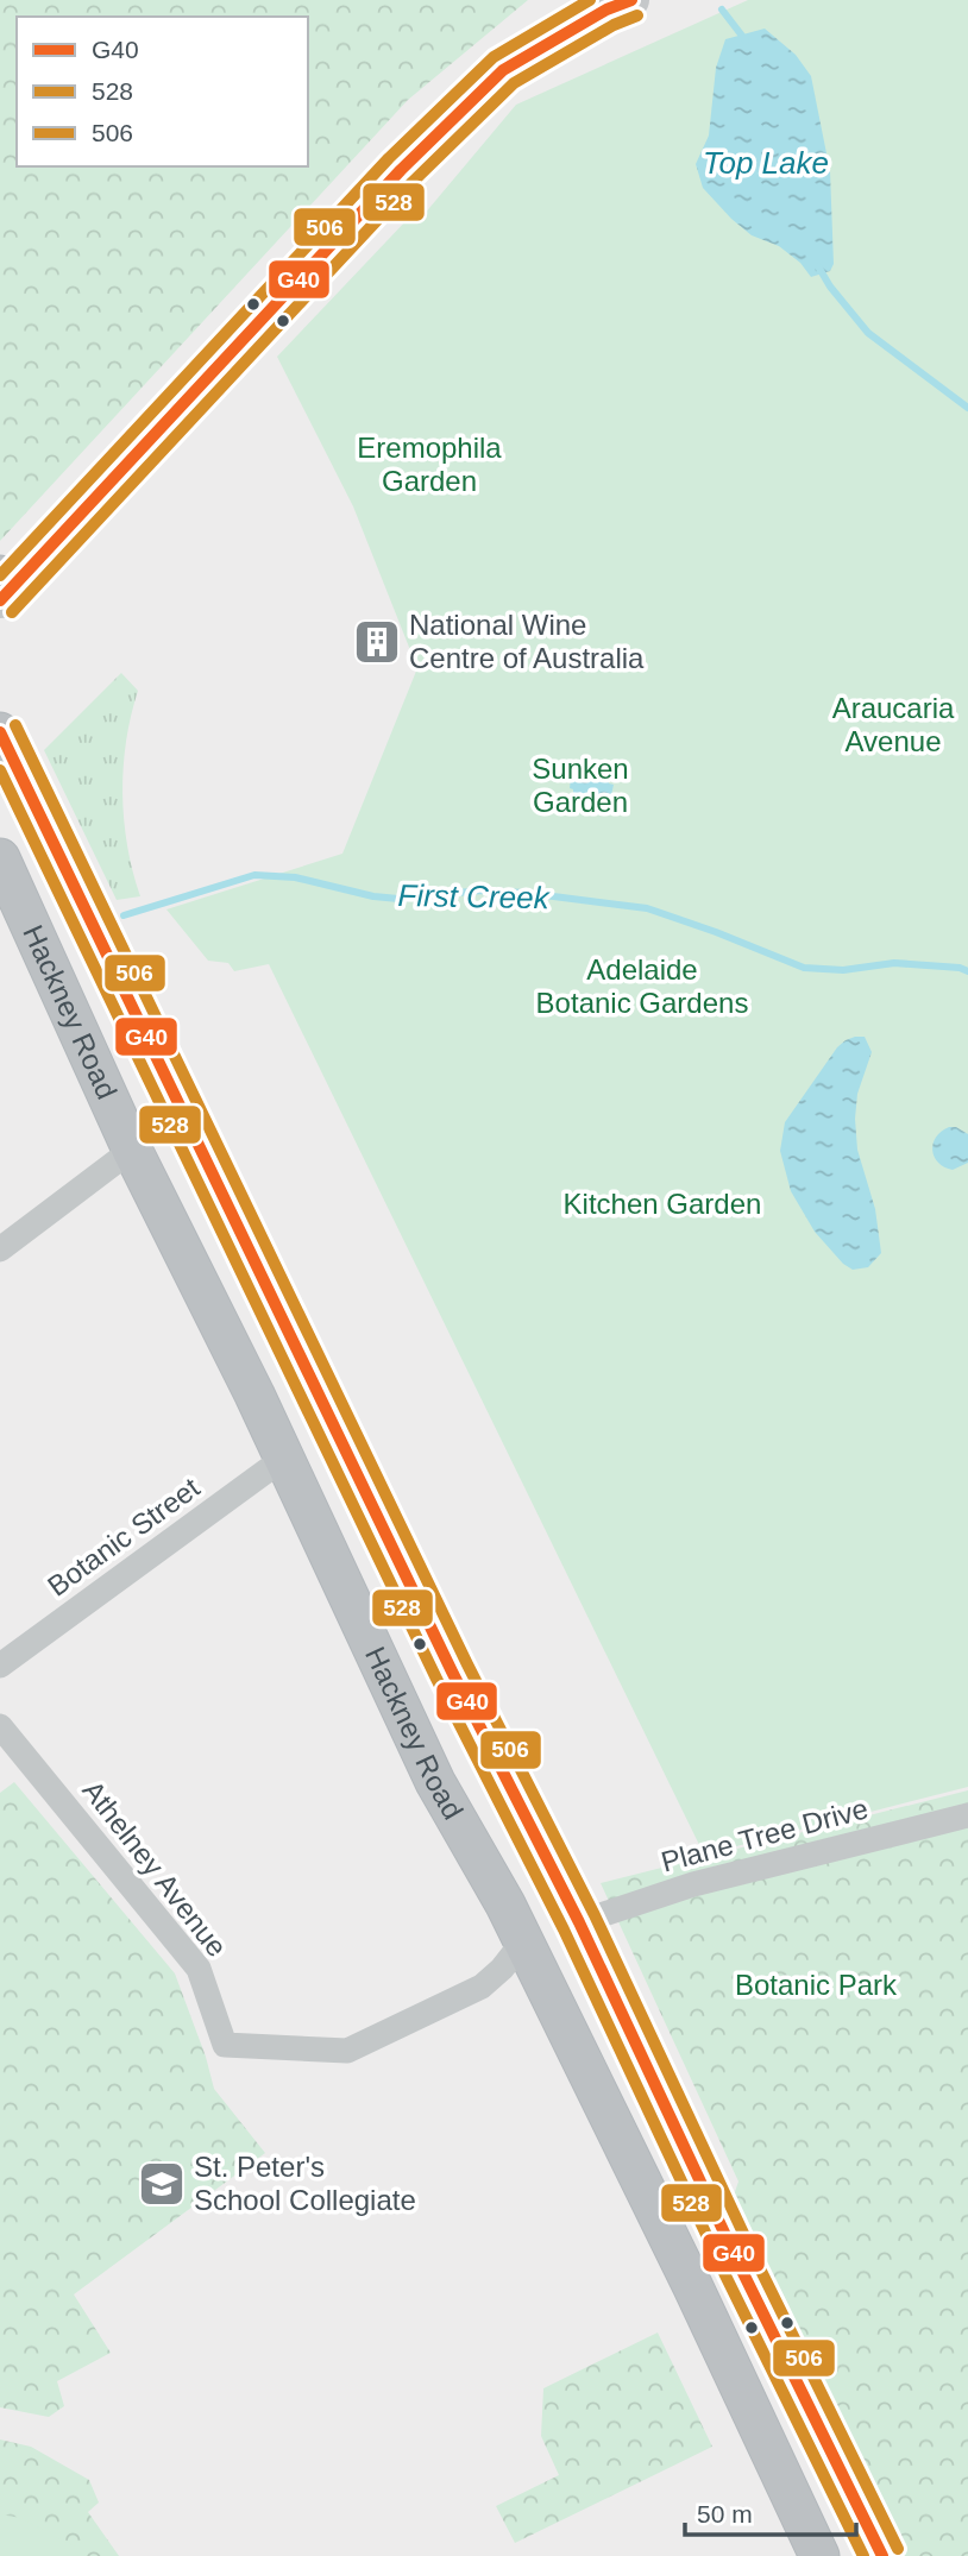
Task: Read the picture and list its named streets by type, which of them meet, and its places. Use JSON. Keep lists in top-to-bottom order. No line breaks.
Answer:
{"streets":{"highway":["Hackney Road"],"street":["Botanic Street","Plane Tree Drive","Athelney Avenue"]},"crossings":[["Hackney Road","Botanic Street"],["Hackney Road","Plane Tree Drive"],["Hackney Road","Athelney Avenue"]],"water":["Top Lake","First Creek"],"parks":["Eremophila Garden","Araucaria Avenue","Sunken Garden","Adelaide Botanic Gardens","Kitchen Garden","Botanic Park"],"places":{"building":["National Wine Centre of Australia"],"school or university":["St. Peter's School Collegiate"]},"lines":["transit line G40","transit line 506","transit line 528"],"legend":["G40","528","506"],"scale_bar":"50 m"}
